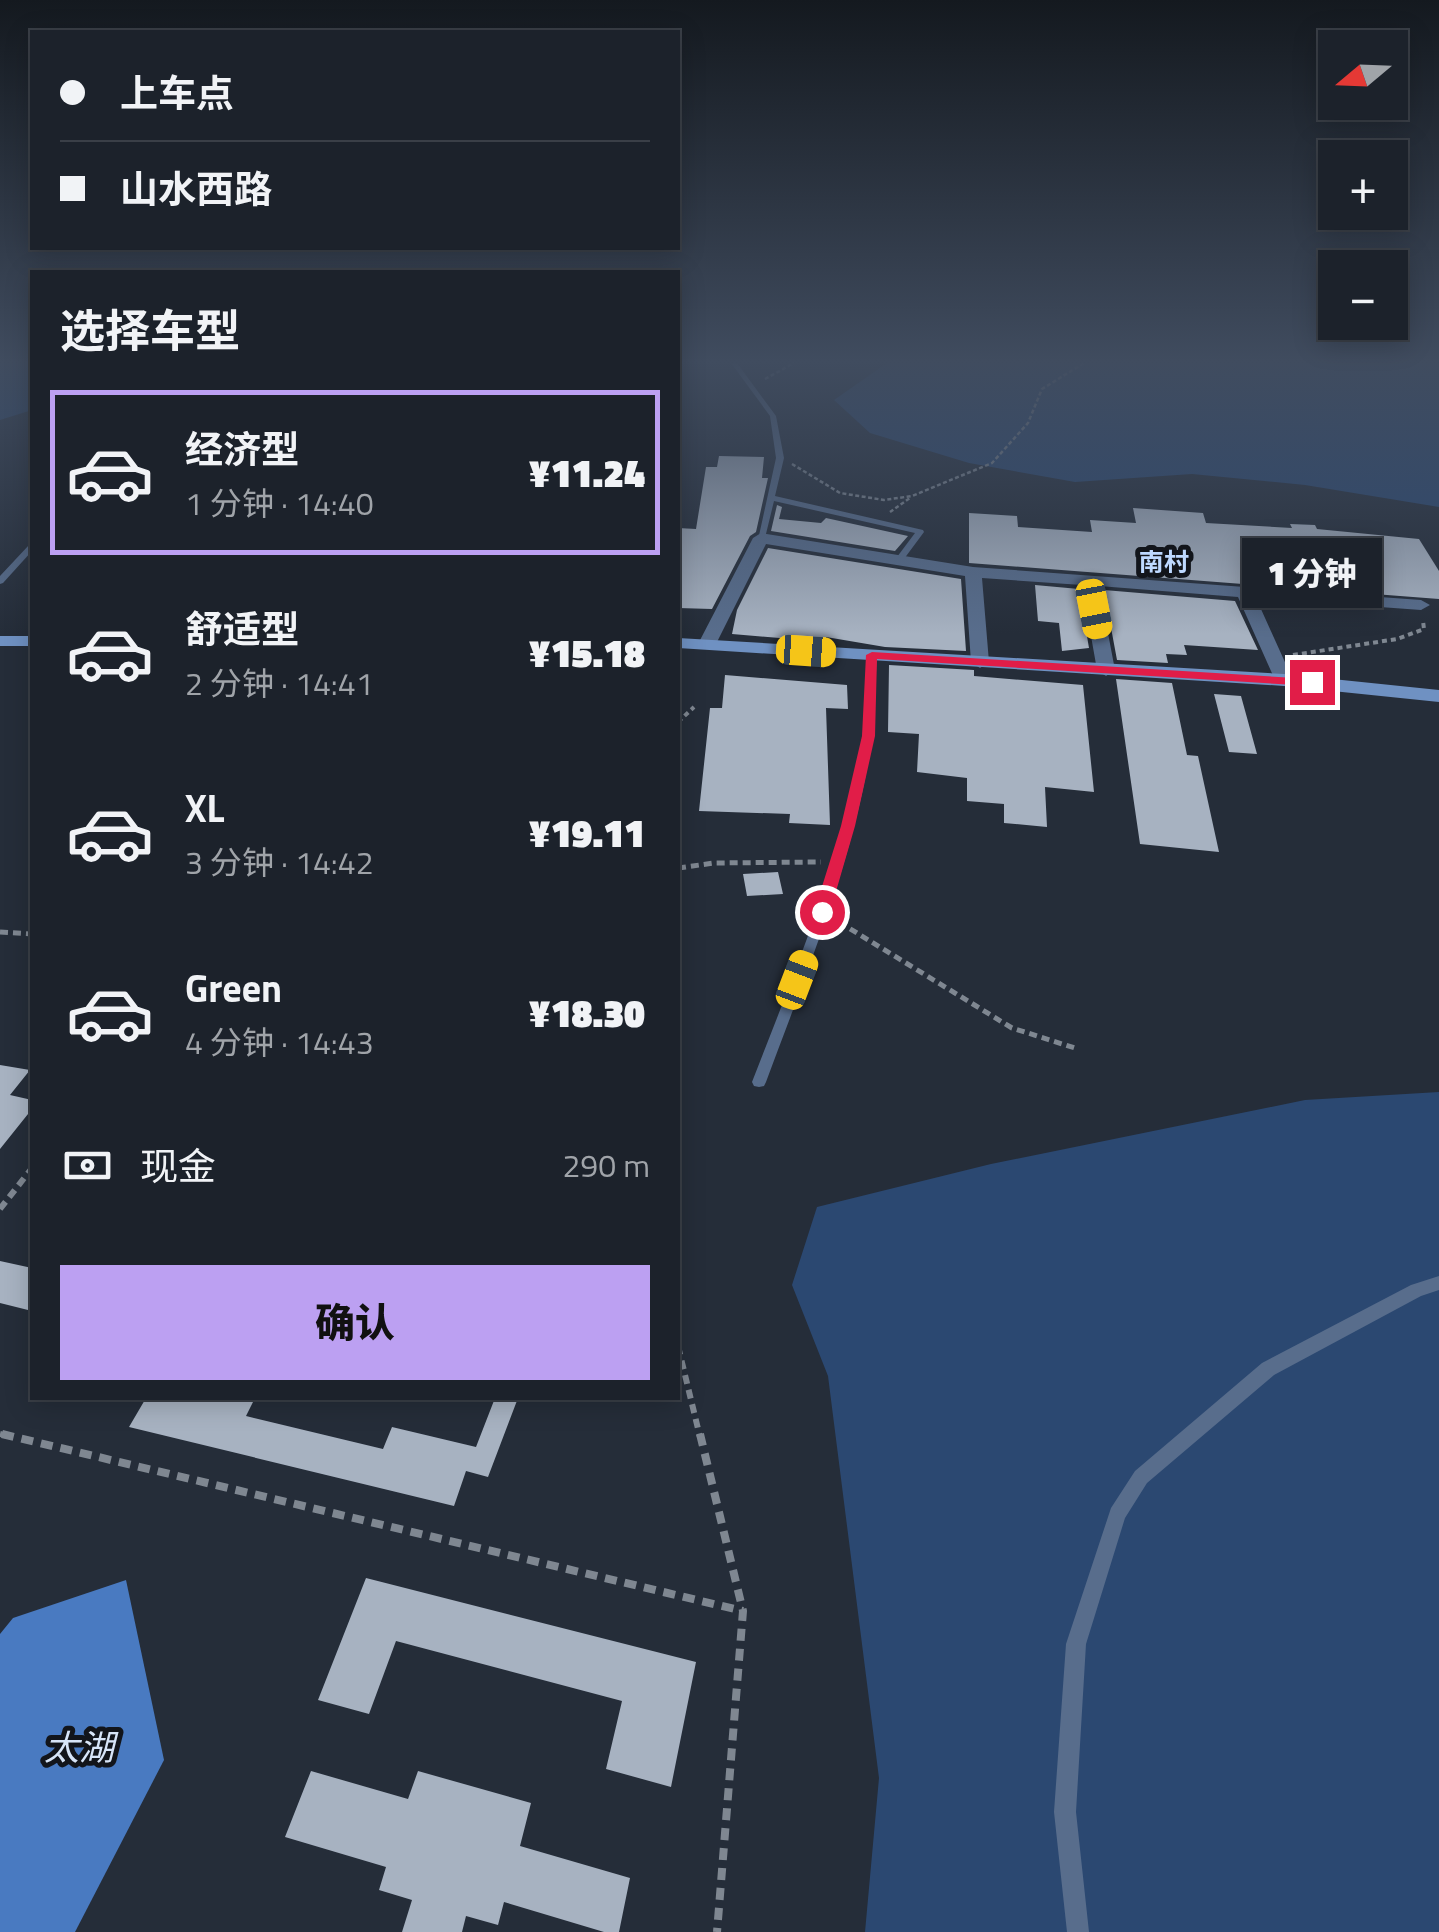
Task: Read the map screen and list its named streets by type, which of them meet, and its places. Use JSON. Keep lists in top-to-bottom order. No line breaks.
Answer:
{"districts":["南村"],"water":["太湖"],"north":"left","page":{"map_buttons":["+","−"],"banner":["上车点","山水西路"],"heading":"选择车型","list":[{"name":"经济型","note":"1 分钟 · 14:40","value":"¥11.24"},{"name":"舒适型","note":"2 分钟 · 14:41","value":"¥15.18"},{"name":"XL","note":"3 分钟 · 14:42","value":"¥19.11"},{"name":"Green","note":"4 分钟 · 14:43","value":"¥18.30"}],"bubble":"1 分钟","pay":["现金","290 m"],"buttons":"确认"}}
